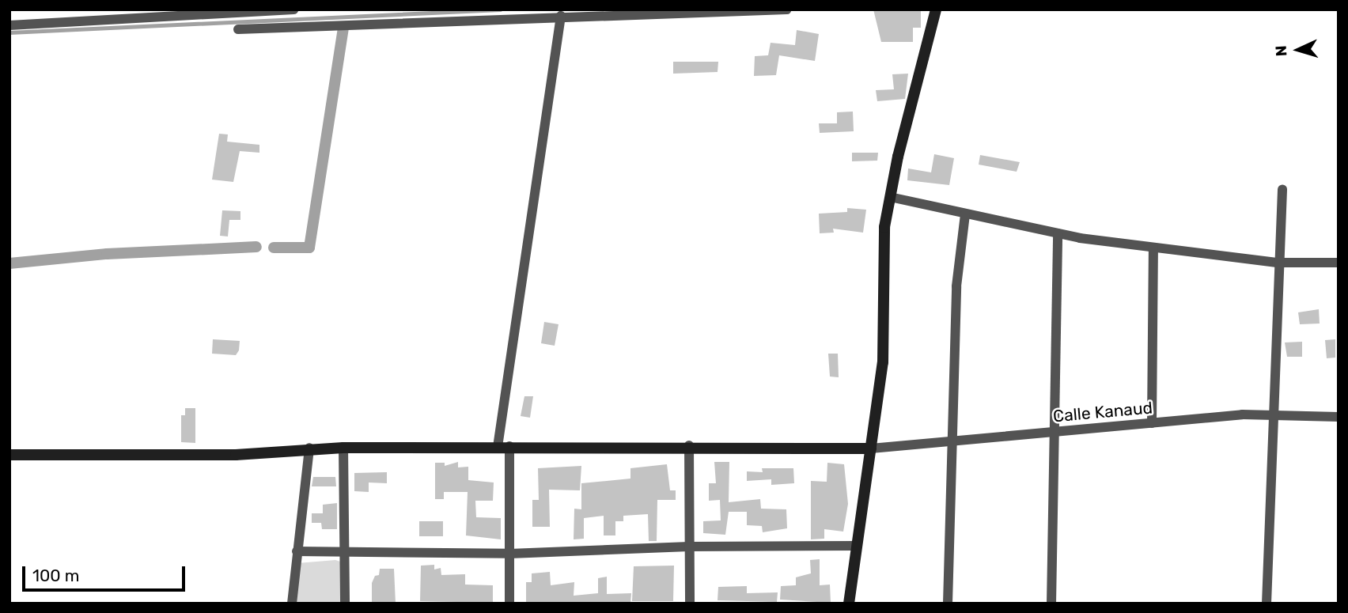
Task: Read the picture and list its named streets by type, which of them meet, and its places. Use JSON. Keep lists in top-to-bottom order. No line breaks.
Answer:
{"streets":{"street":["Calle Kanaud"]},"scale_bar":"100 m","north":"left"}
